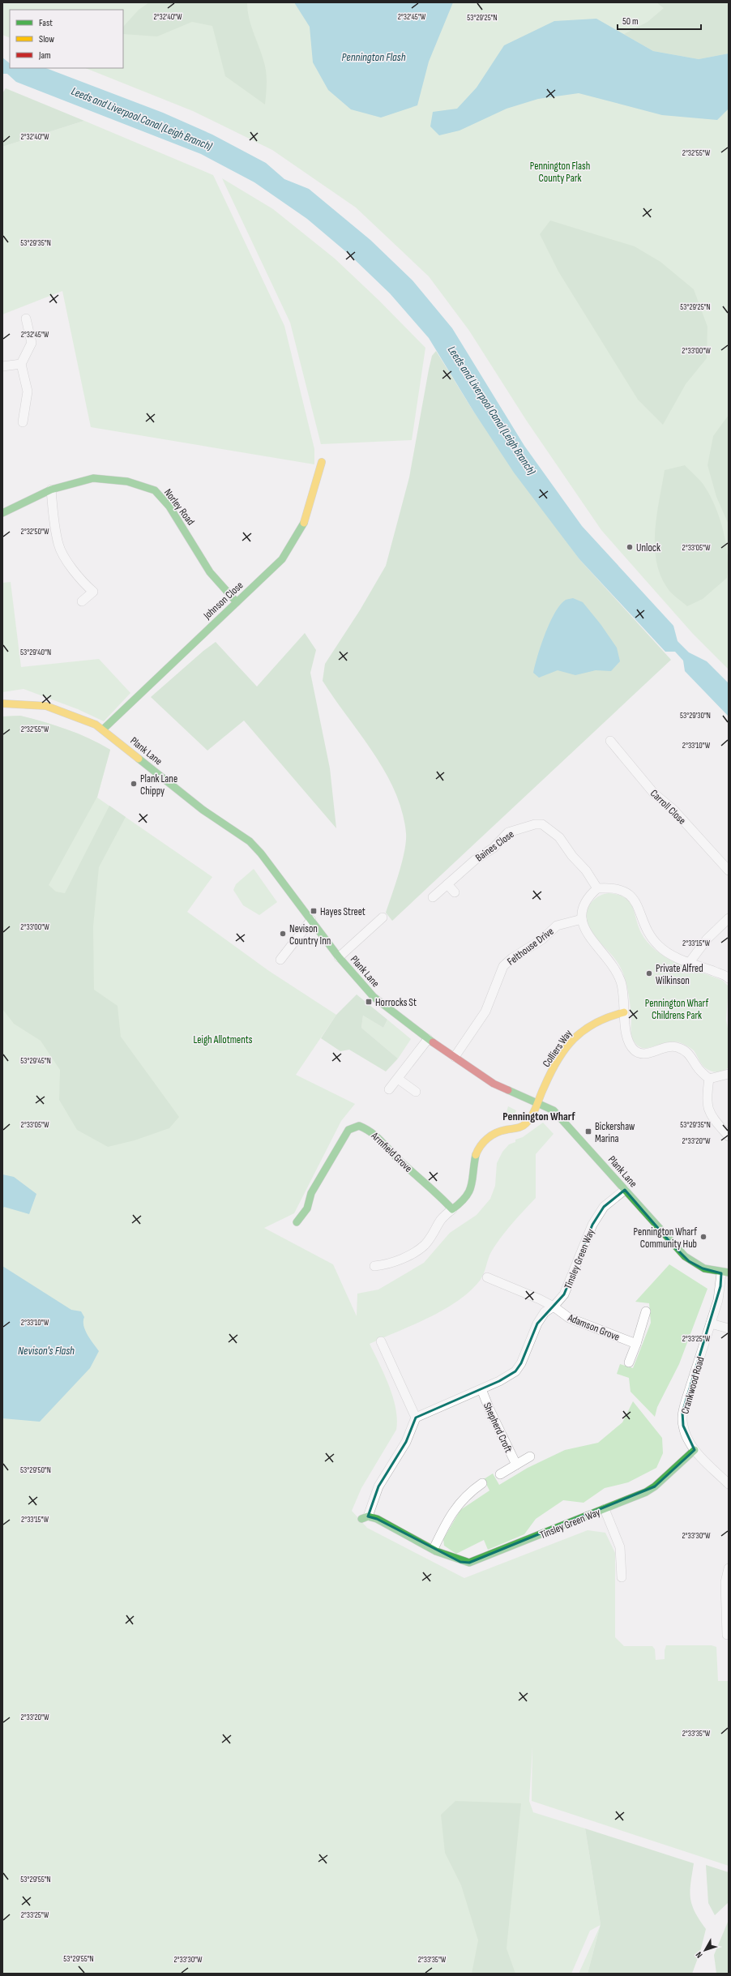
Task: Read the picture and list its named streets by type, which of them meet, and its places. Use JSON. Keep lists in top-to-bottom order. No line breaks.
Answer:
{"streets":{"street":["Norley Road","Johnson Close","Plank Lane","Carroll Close","Baines Close","Felthouse Drive","Colliers Way","Armfield Grove","Tinsley Green Way","Adamson Grove","Crankwood Road","Shepherd Croft"]},"crossings":[["Norley Road","Johnson Close"],["Johnson Close","Plank Lane"],["Plank Lane","Felthouse Drive"],["Plank Lane","Colliers Way"],["Plank Lane","Tinsley Green Way"],["Plank Lane","Crankwood Road"],["Tinsley Green Way","Adamson Grove"],["Tinsley Green Way","Crankwood Road"],["Tinsley Green Way","Shepherd Croft"]],"districts":["Pennington Wharf"],"water":["Pennington Flash","Leeds and Liverpool Canal (Leigh Branch)","Nevison's Flash"],"parks":["Pennington Flash County Park","Pennington Wharf Childrens Park","Leigh Allotments"],"places":{"other":["Unlock","Plank Lane Chippy","Nevison Country Inn","Private Alfred Wilkinson","Pennington Wharf Community Hub"],"transit":["Hayes Street","Horrocks St","Bickershaw Marina"]},"legend":["Fast","Slow","Jam"],"scale_bar":"50 m","north":"bottom left","coordinates":["2°32'40\"W","2°32'45\"W","53°29'25\"N","2°32'55\"W","53°29'35\"N","2°33'00\"W","2°32'50\"W","2°33'05\"W","53°29'40\"N","53°29'30\"N","2°33'10\"W","2°33'15\"W","53°29'45\"N","2°33'20\"W","2°33'25\"W","53°29'50\"N","2°33'30\"W","2°33'35\"W","53°29'55\"N"]}
